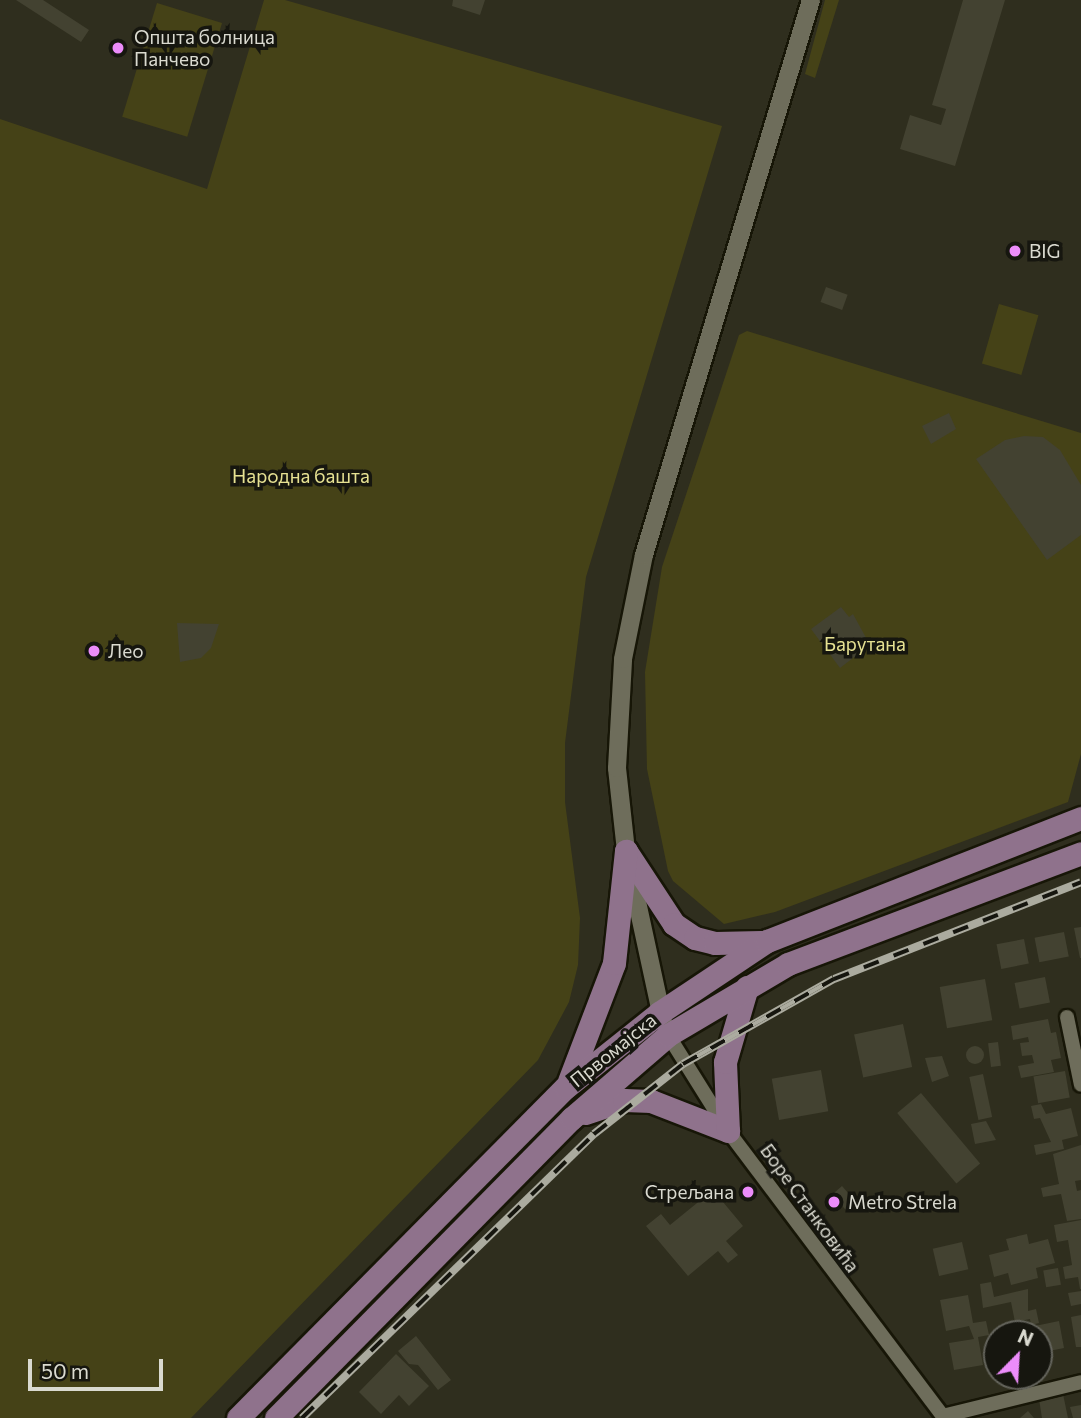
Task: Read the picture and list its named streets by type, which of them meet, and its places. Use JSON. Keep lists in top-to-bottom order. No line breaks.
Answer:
{"streets":{"main road":["Првомајска"],"street":["Боре Станковића"]},"crossings":[["Првомајска","Боре Станковића"]],"parks":["Народна башта","Барутана"],"places":["Општа болница Панчево","BIG","Лео","Стрељана","Metro Strela"],"scale_bar":"50 m","north":"top right"}
